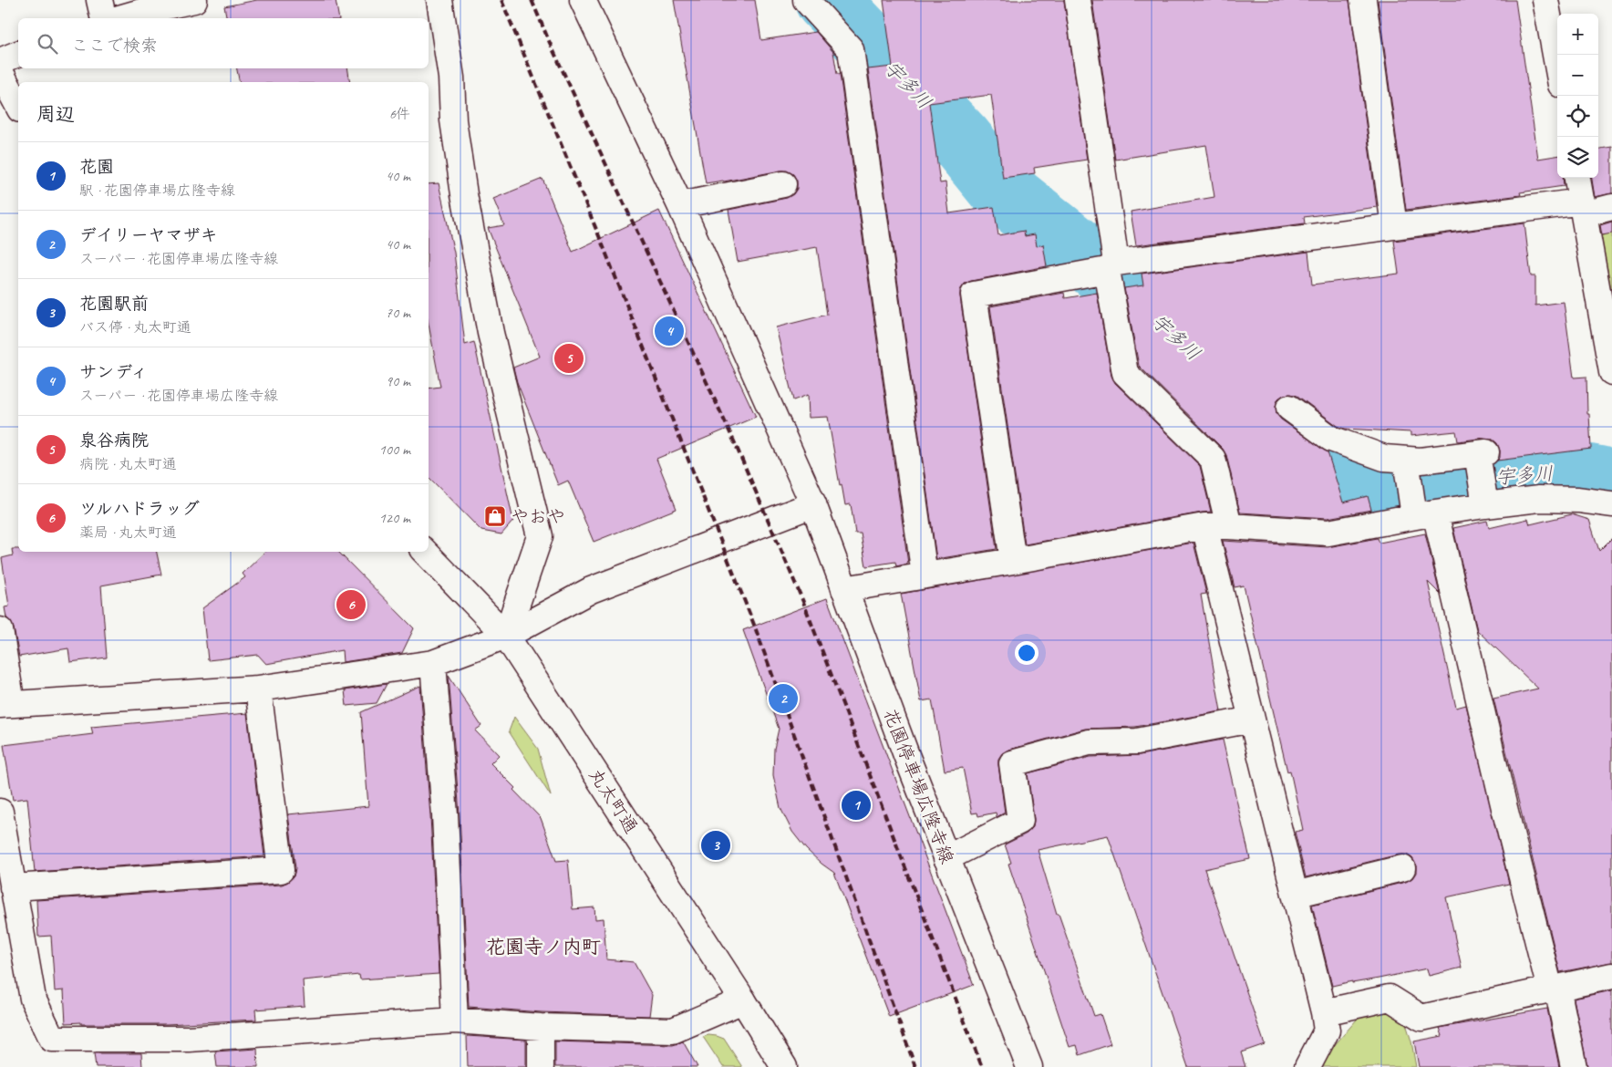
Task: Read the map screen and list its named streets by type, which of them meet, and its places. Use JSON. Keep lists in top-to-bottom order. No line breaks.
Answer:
{"streets":{"street":["花園停車場広隆寺線","丸太町通"]},"districts":["花園寺ノ内町"],"water":["宇多川"],"places":{"shop":["やおや"]},"page":{"map_buttons":["+","−"],"search":"ここで検索","heading":["周辺","6件"],"list":[{"mark":"1","name":"花園","note":"駅 · 花園停車場広隆寺線","value":"40 m"},{"mark":"2","name":"デイリーヤマザキ","note":"スーパー · 花園停車場広隆寺線","value":"40 m"},{"mark":"3","name":"花園駅前","note":"バス停 · 丸太町通","value":"70 m"},{"mark":"4","name":"サンディ","note":"スーパー · 花園停車場広隆寺線","value":"90 m"},{"mark":"5","name":"泉谷病院","note":"病院 · 丸太町通","value":"100 m"},{"mark":"6","name":"ツルハドラッグ","note":"薬局 · 丸太町通","value":"120 m"}],"pins":["4","5","6","2","1","3"]}}
